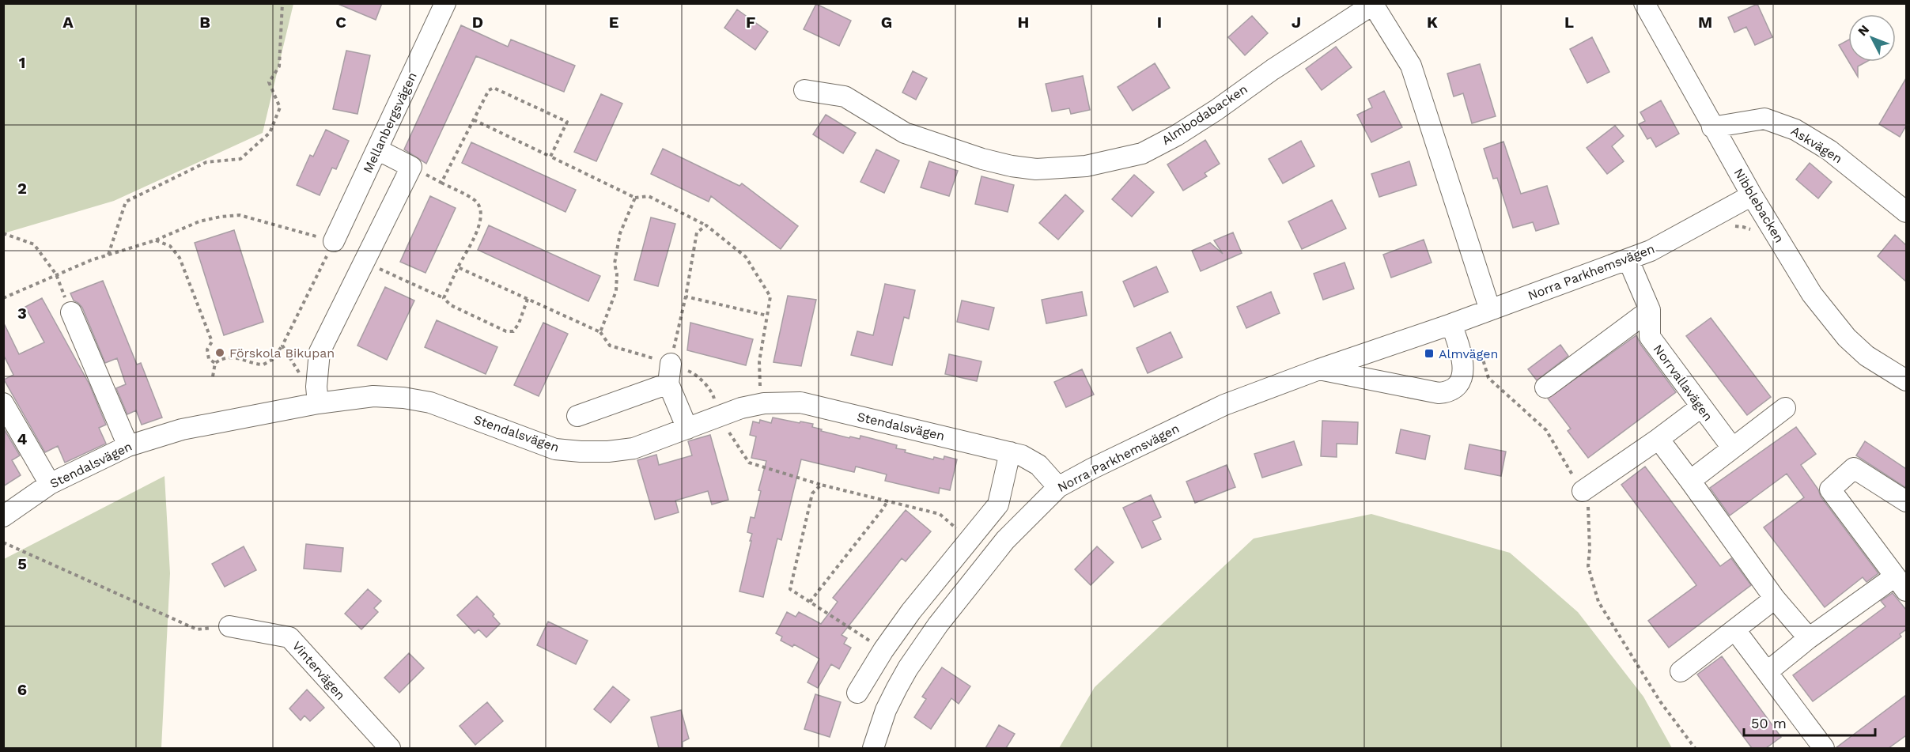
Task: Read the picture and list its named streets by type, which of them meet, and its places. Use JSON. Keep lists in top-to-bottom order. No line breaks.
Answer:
{"streets":{"street":["Almbodabacken","Mellanbergsvägen","Askvägen","Nibblebacken","Norra Parkhemsvägen","Norrvallavägen","Stendalsvägen","Vintervägen"]},"crossings":[["Askvägen","Nibblebacken"],["Nibblebacken","Norra Parkhemsvägen"],["Norra Parkhemsvägen","Norrvallavägen"],["Norra Parkhemsvägen","Stendalsvägen"]],"places":{"other":["Förskola Bikupan"],"transit":["Almvägen"]},"scale_bar":"50 m","north":"top left","grid":{"columns":["A","B","C","D","E","F","G","H","I","J","K","L","M"],"rows":["1","2","3","4","5","6"]}}
